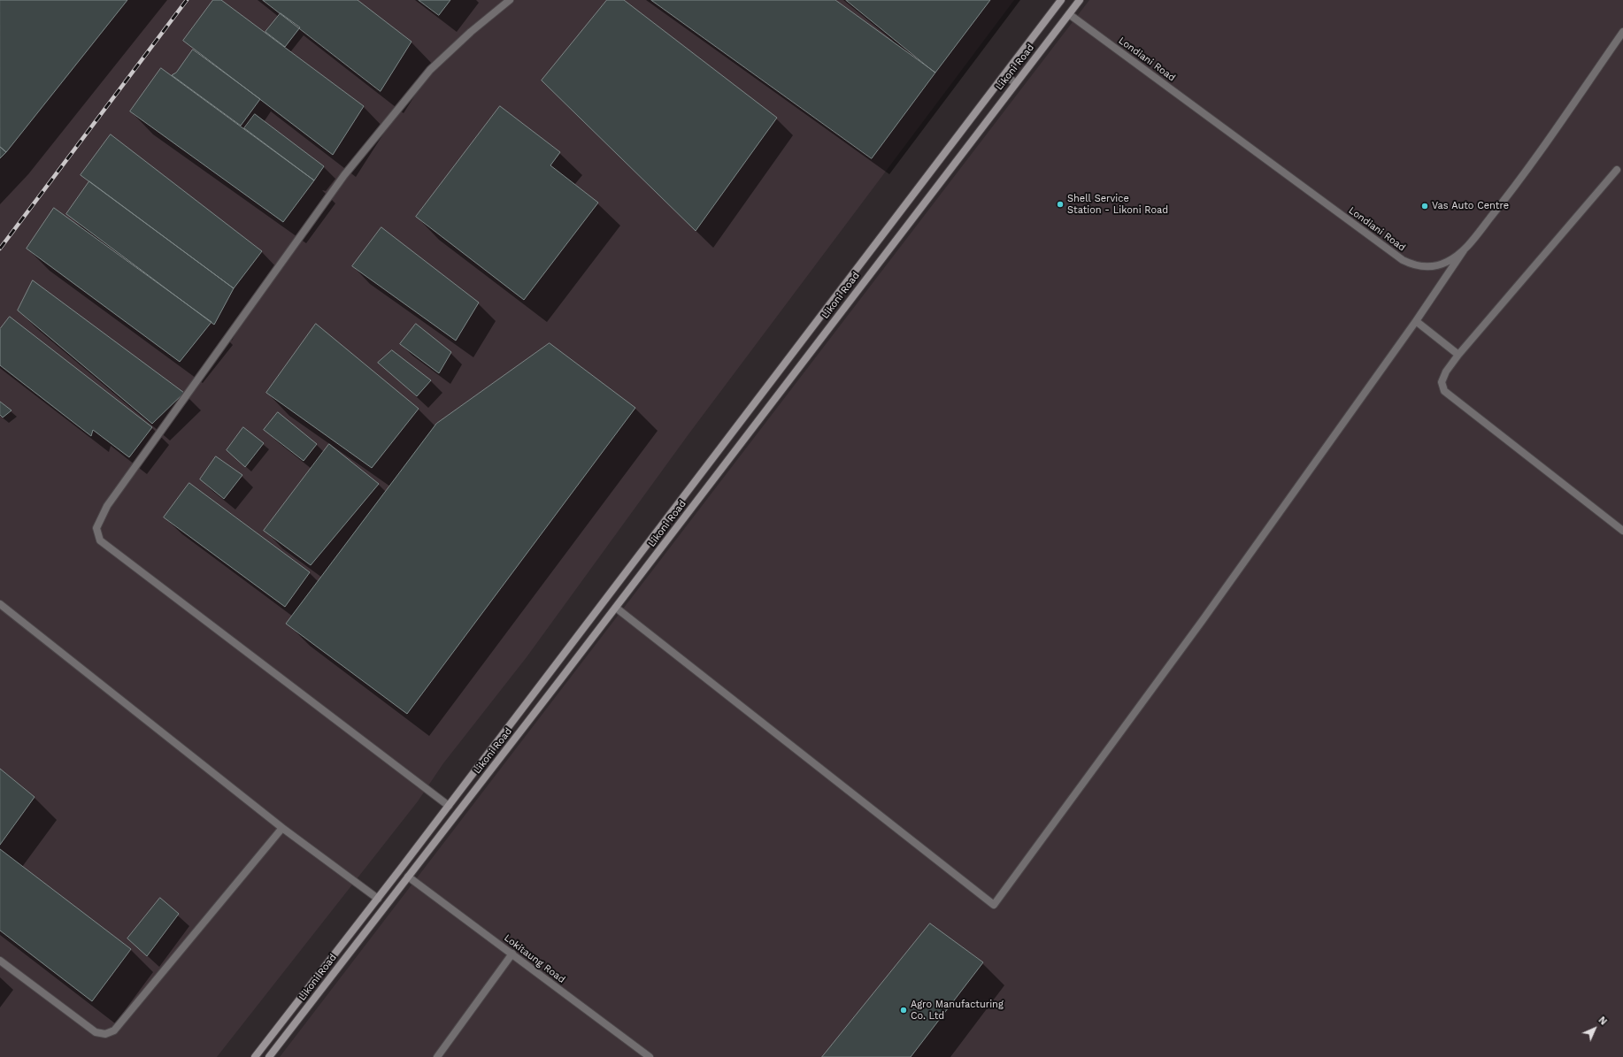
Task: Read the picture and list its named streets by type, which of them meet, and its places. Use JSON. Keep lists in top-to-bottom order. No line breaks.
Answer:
{"streets":{"street":["Likoni Road"],"lane":["Londiani Road","Lokitaung Road"]},"crossings":[["Londiani Road","Likoni Road"],["Likoni Road","Lokitaung Road"]],"places":["Shell Service Station - Likoni Road","Vas Auto Centre","Agro Manufacturing Co. Ltd"],"north":"top right"}
